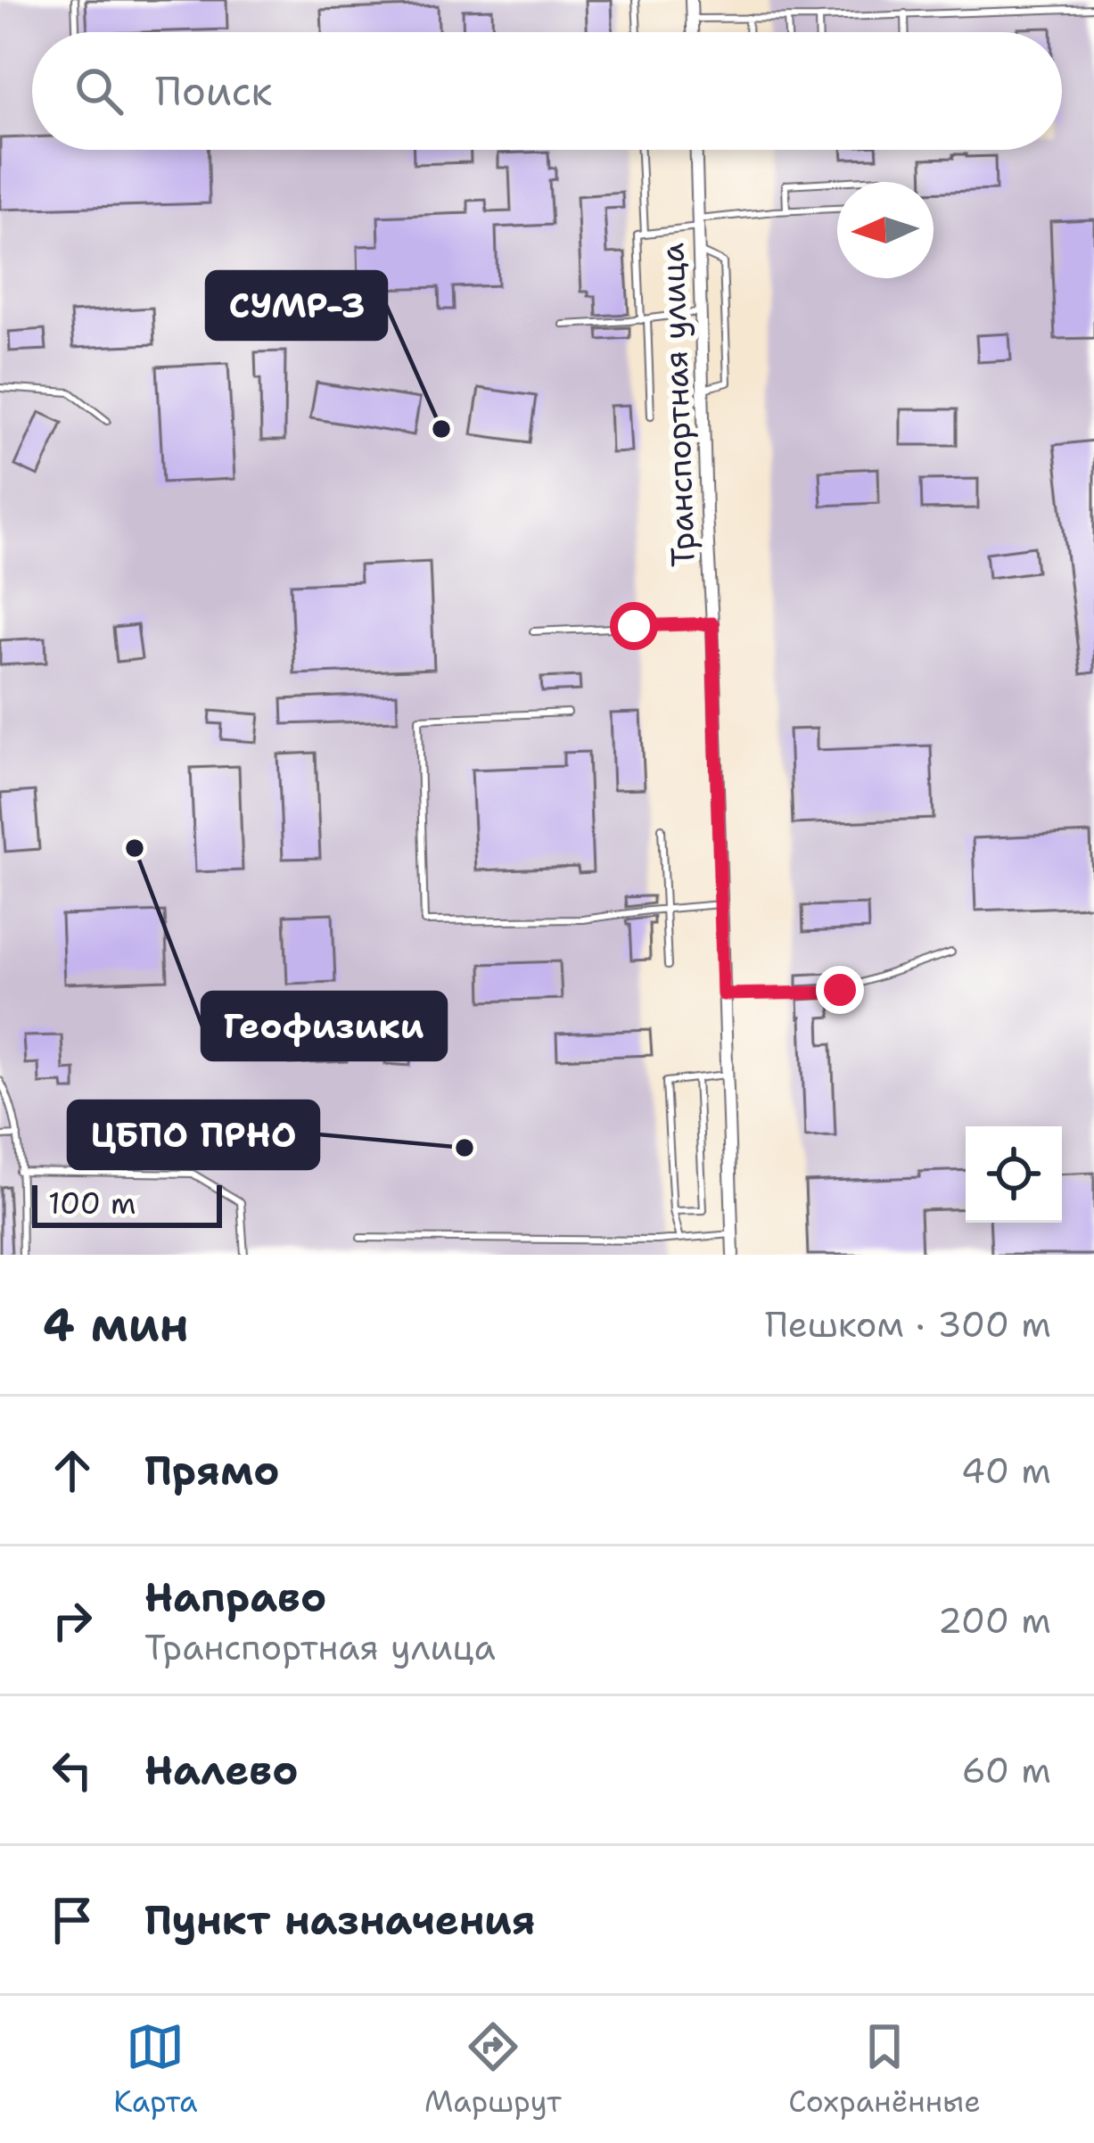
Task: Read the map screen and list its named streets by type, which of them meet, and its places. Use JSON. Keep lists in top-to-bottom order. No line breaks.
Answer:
{"streets":{"street":["Транспортная улица"]},"places":["СУМР-3","Геофизики","ЦБПО ПРНО"],"scale_bar":"100 m","north":"left","page":{"search":"Поиск","scale":"100 m","heading":["4 мин","Пешком · 300 m"],"list":[["Прямо","40 m"],["Направо","Транспортная улица","200 m"],["Налево","60 m"],"Пункт назначения"],"nav":["Карта","Маршрут","Сохранённые"]}}
